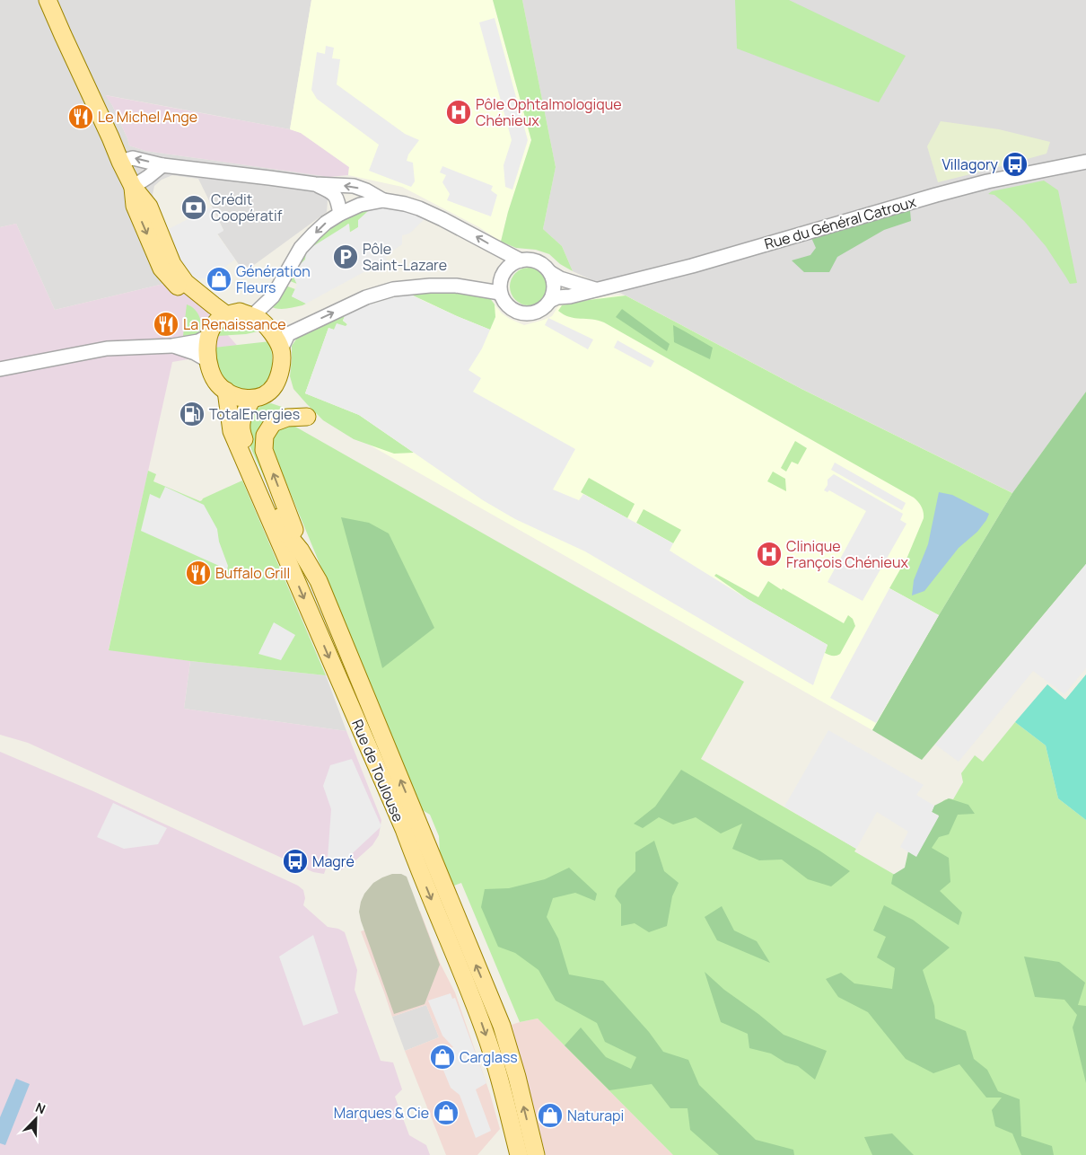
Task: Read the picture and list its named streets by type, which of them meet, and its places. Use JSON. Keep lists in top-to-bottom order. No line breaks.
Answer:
{"streets":{"main road":["Rue de Toulouse"],"street":["Rue du Général Catroux"]},"places":{"hospital":["Pôle Ophtalmologique Chénieux","Clinique François Chénieux"],"restaurant":["Le Michel Ange","La Renaissance","Buffalo Grill"],"bus stop":["Villagory","Magré"],"bank":["Crédit Coopératif"],"parking":["Pôle Saint-Lazare"],"shop":["Génération Fleurs","Carglass","Marques & Cie","Naturapi"],"fuel station":["TotalEnergies"]},"north":"top right"}
